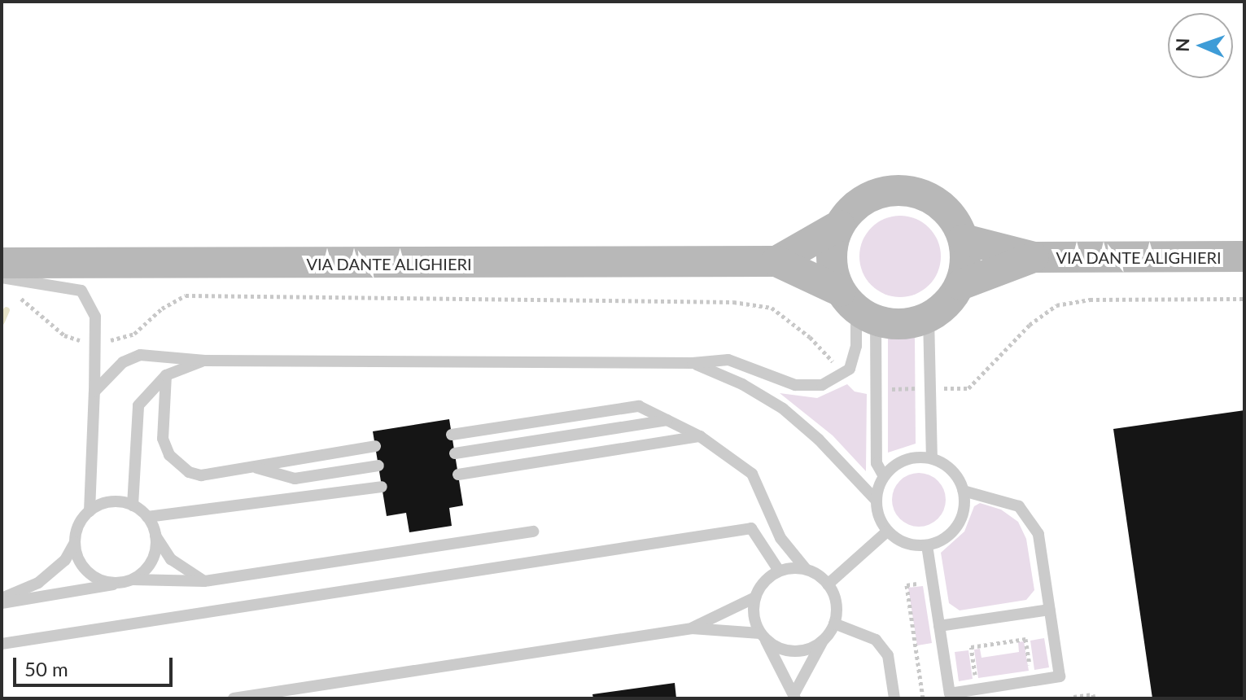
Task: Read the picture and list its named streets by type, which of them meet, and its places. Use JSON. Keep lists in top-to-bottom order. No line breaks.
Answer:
{"streets":{"main road":["VIA DANTE ALIGHIERI"]},"scale_bar":"50 m","north":"left"}
